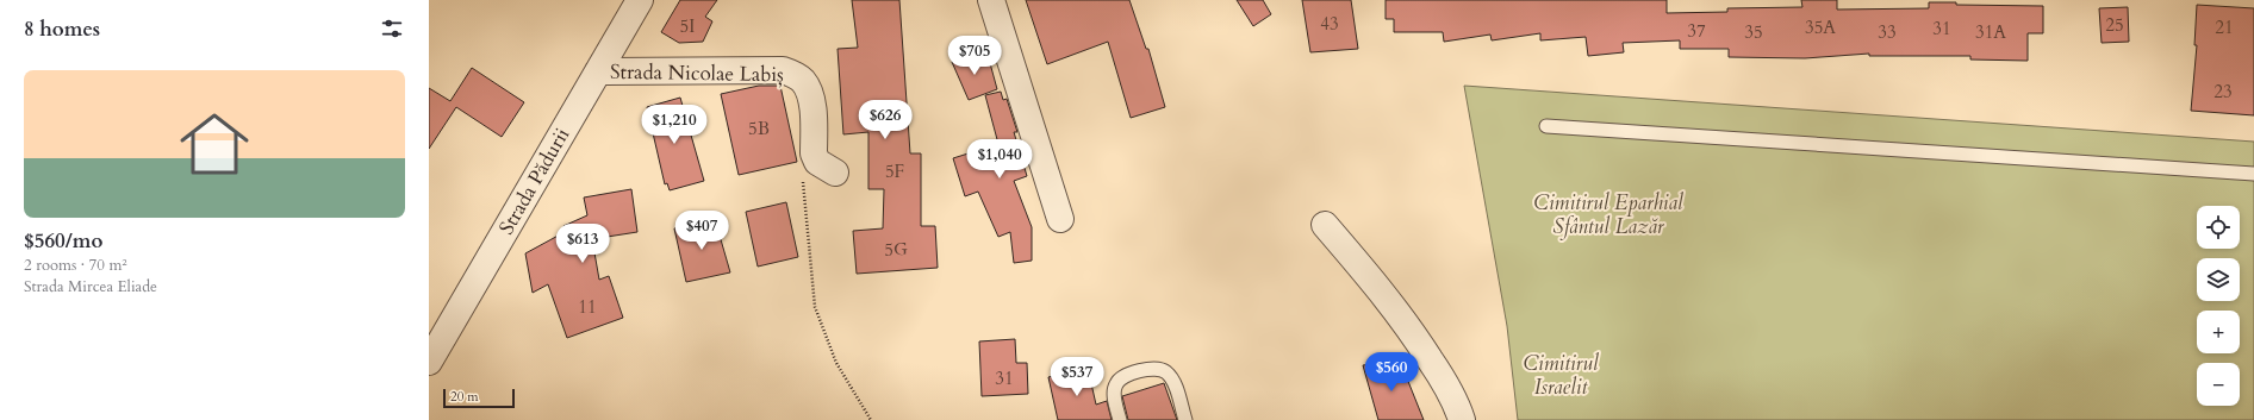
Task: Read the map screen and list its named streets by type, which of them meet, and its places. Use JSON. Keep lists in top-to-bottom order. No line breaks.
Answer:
{"streets":{"street":["Strada Nicolae Labiș","Strada Pădurii"]},"crossings":[["Strada Nicolae Labiș","Strada Pădurii"]],"parks":["Cimitirul Eparhial Sfântul Lazăr","Cimitirul Israelit"],"house_numbers":["43","25","5I","35A","21","31","37","35","33","31A","23","5B","5F","5G","11","31"],"scale_bar":"20 m","page":{"heading":"8 homes","price":["$705","$626","$1,210","$1,040","$407","$613","$560","$537"],"list":[{"name":"$560/mo","note":"2 rooms · 70 m² · Strada Mircea Eliade"}],"map_buttons":["+","−"],"scale":"20 m"}}
